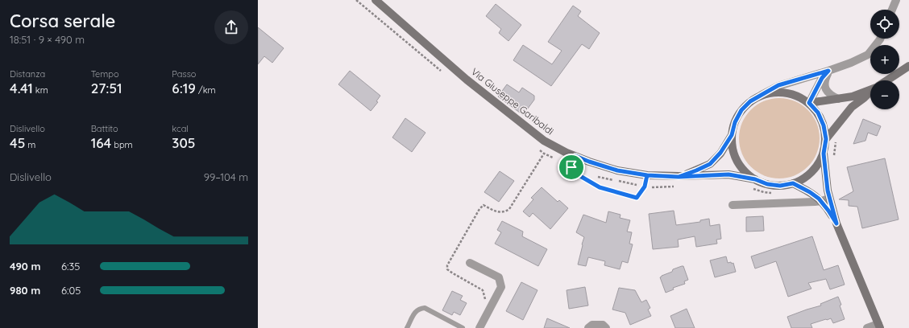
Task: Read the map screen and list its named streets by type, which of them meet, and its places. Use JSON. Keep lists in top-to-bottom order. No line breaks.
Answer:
{"streets":{"main road":["Via Giuseppe Garibaldi"]},"page":{"heading":["Corsa serale","18:51 · 9 × 490 m"],"map_buttons":["+","−"],"stats":[["Distanza","4.41 km"],["Tempo","27:51"],["Passo","6:19 /km"],["Dislivello","45 m"],["Battito","164 bpm"],["kcal","305"]],"chart":["Dislivello","99–104 m"],"list":[{"name":"490 m","note":"6:35"},{"name":"980 m","note":"6:05"}]}}
